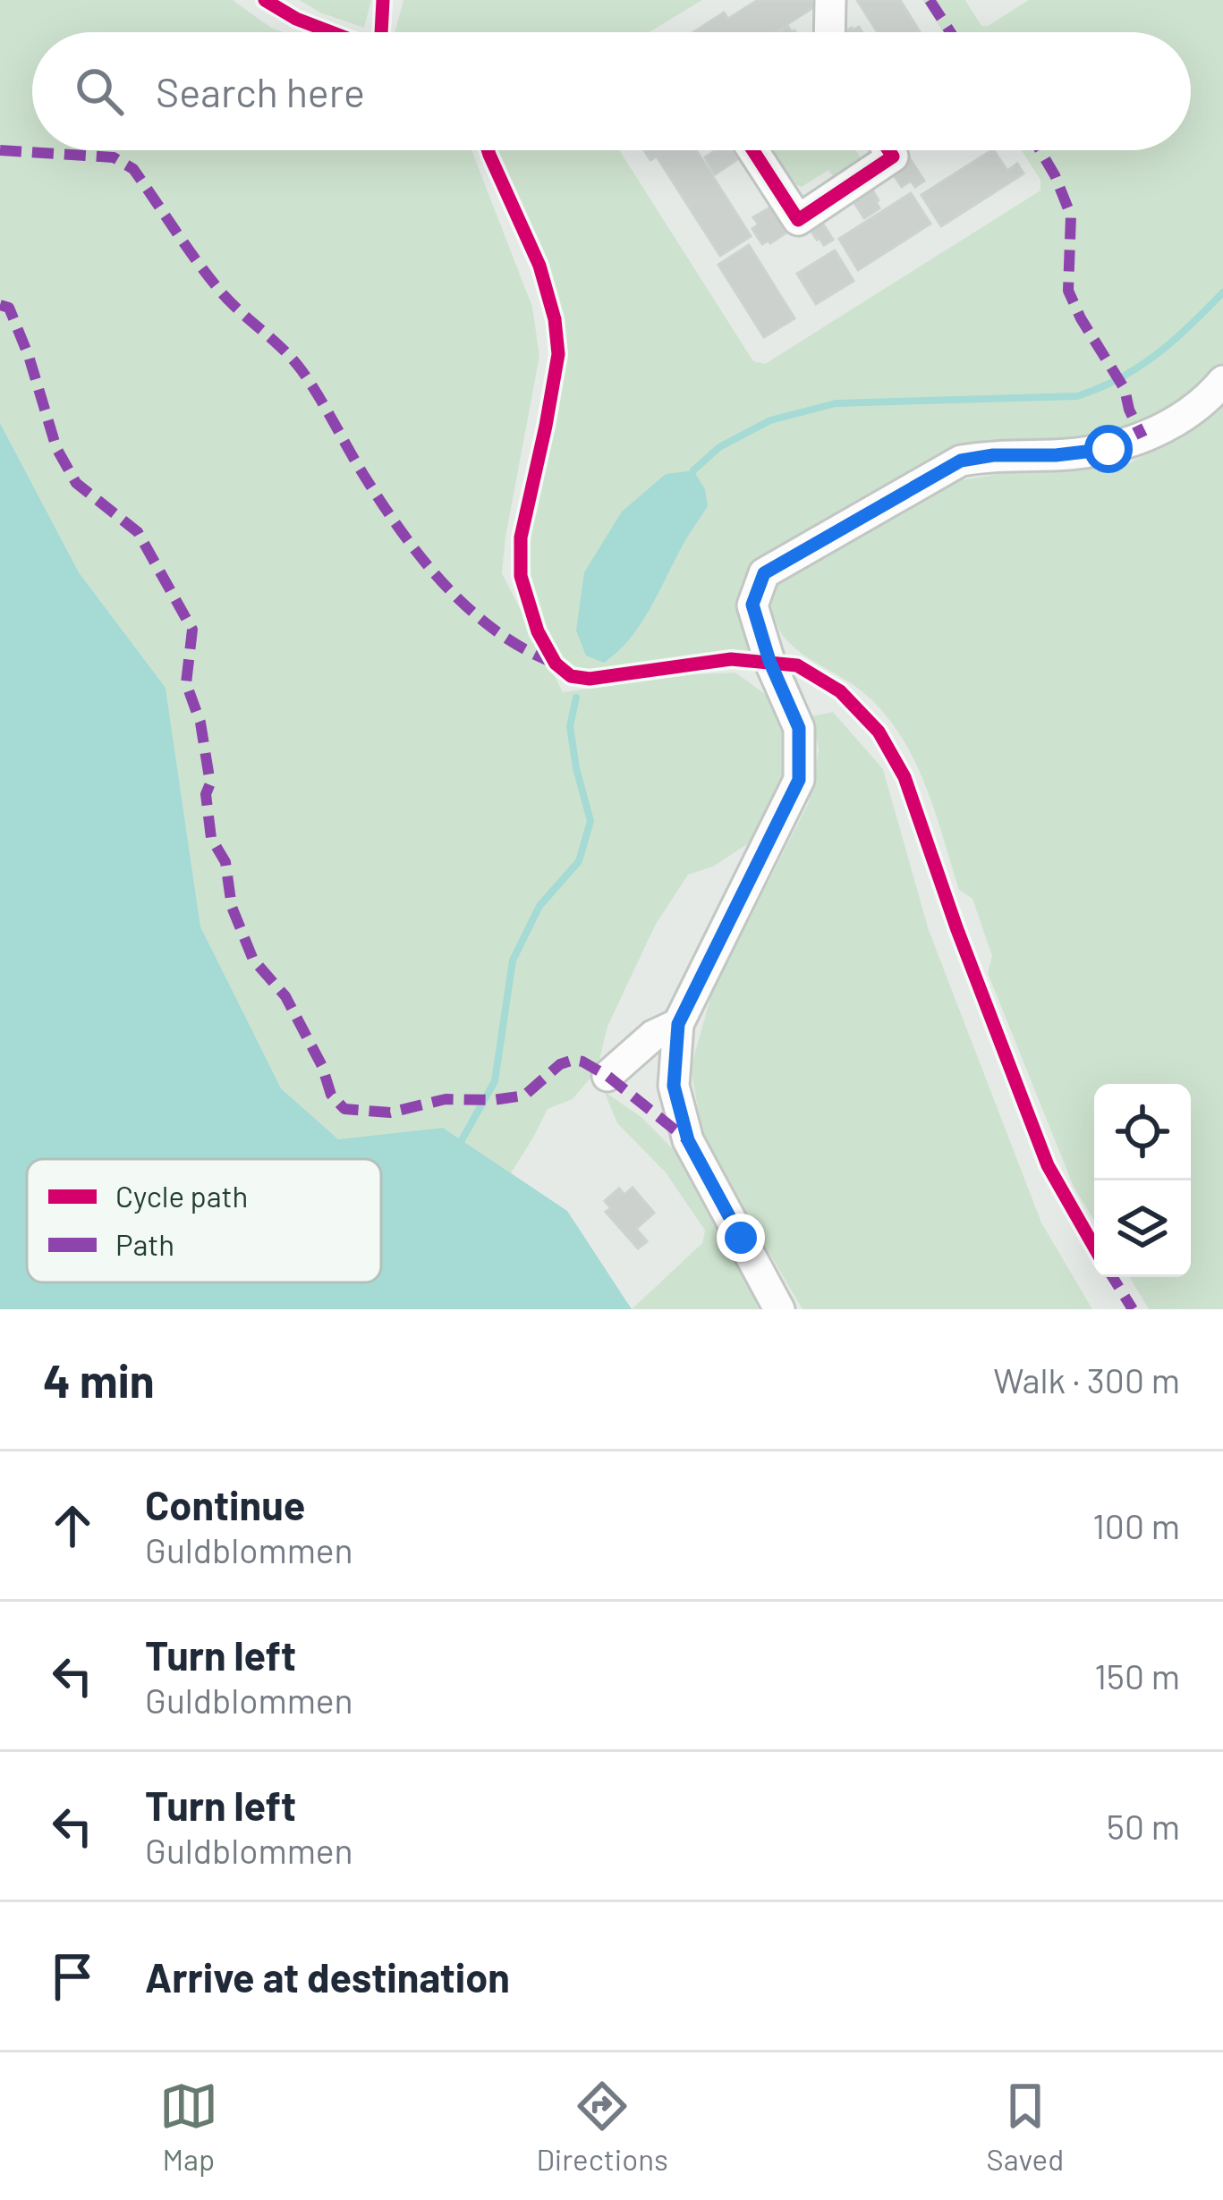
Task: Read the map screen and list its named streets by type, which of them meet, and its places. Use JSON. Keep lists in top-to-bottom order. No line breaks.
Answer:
{"legend":["Cycle path","Path"],"page":{"search":"Search here","heading":["4 min","Walk · 300 m"],"list":[["Continue","Guldblommen","100 m"],["Turn left","Guldblommen","150 m"],["Turn left","Guldblommen","50 m"],"Arrive at destination"],"nav":["Map","Directions","Saved"]}}
